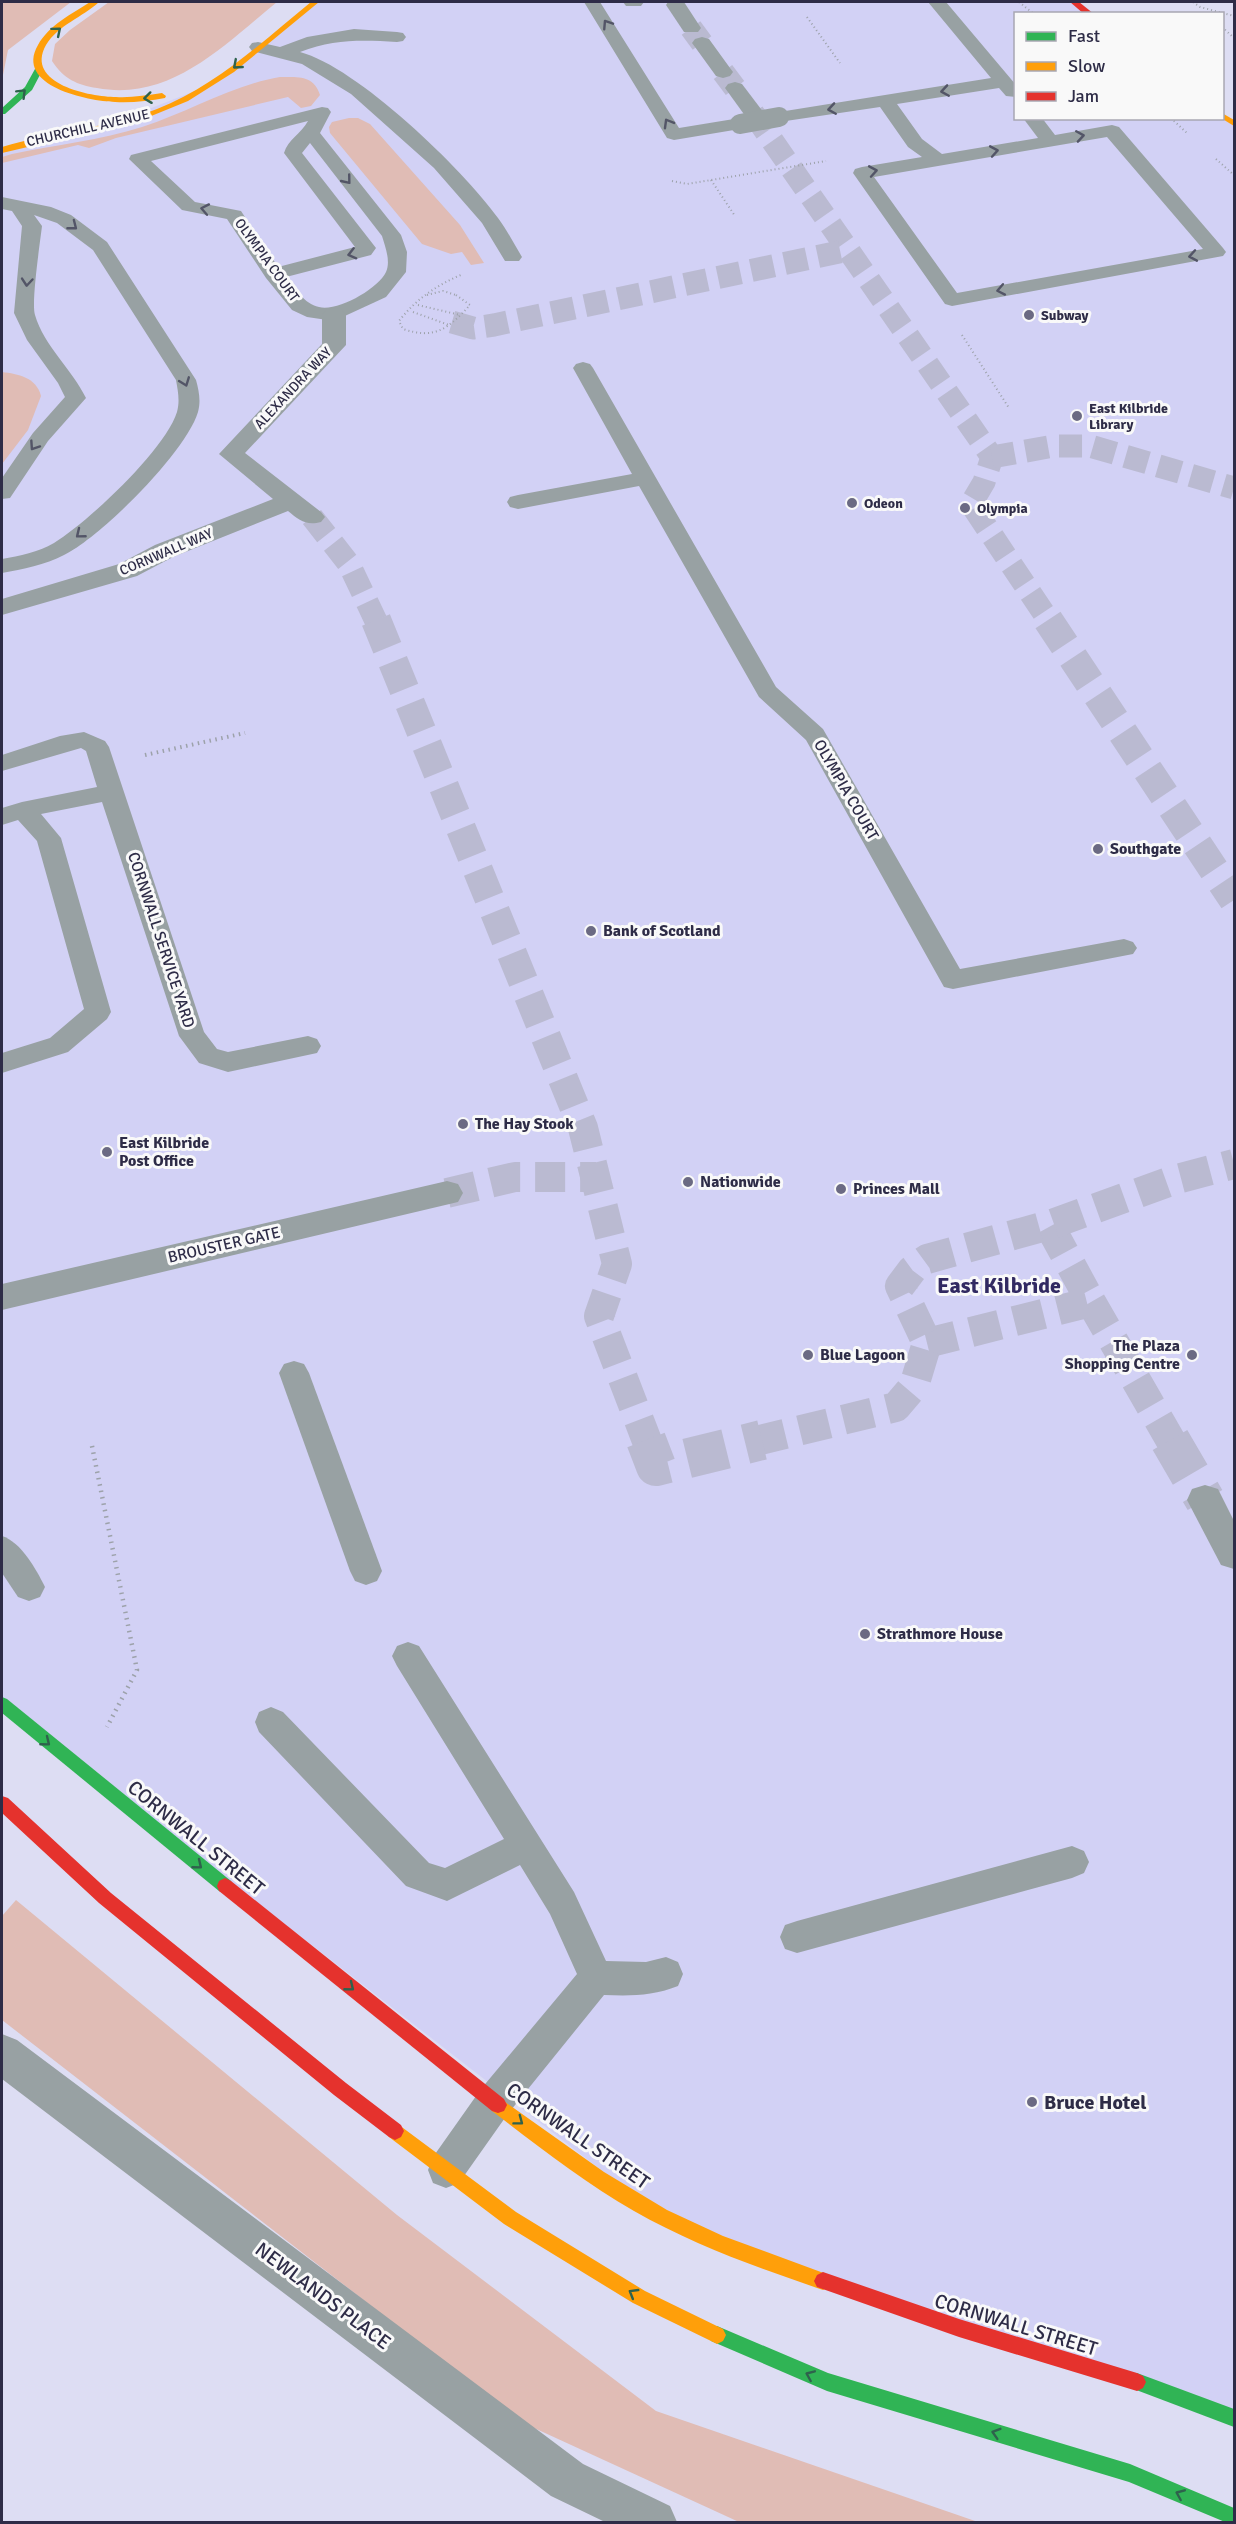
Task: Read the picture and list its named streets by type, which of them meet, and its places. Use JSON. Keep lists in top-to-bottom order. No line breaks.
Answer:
{"streets":{"street":["CHURCHILL AVENUE","ALEXANDRA WAY","CORNWALL WAY","BROUSTER GATE","CORNWALL STREET","NEWLANDS PLACE"],"lane":["OLYMPIA COURT","CORNWALL SERVICE YARD"]},"crossings":[["OLYMPIA COURT","ALEXANDRA WAY"],["ALEXANDRA WAY","CORNWALL WAY"]],"districts":["East Kilbride"],"places":["Subway","East Kilbride Library","Odeon","Olympia","Southgate","Bank of Scotland","The Hay Stook","East Kilbride Post Office","Nationwide","Princes Mall","Blue Lagoon","The Plaza Shopping Centre","Strathmore House","Bruce Hotel"],"legend":["Fast","Slow","Jam"]}
